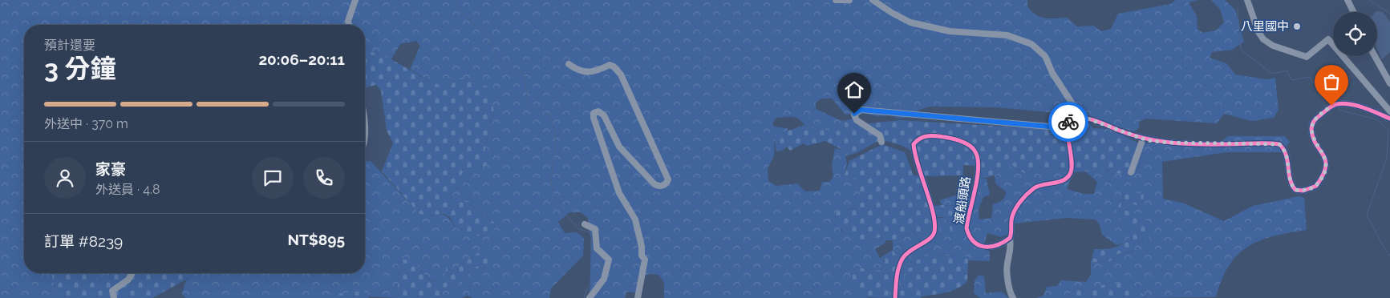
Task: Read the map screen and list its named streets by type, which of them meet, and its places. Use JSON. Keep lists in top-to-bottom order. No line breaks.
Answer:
{"streets":{"street":["渡船頭路"]},"places":["八里國中"],"page":{"heading":["3 分鐘","預計還要","20:06–20:11"],"panel":["家豪","外送員 · 4.8","訂單 #8239","NT$895"],"bar":"外送中 · 370 m"}}
